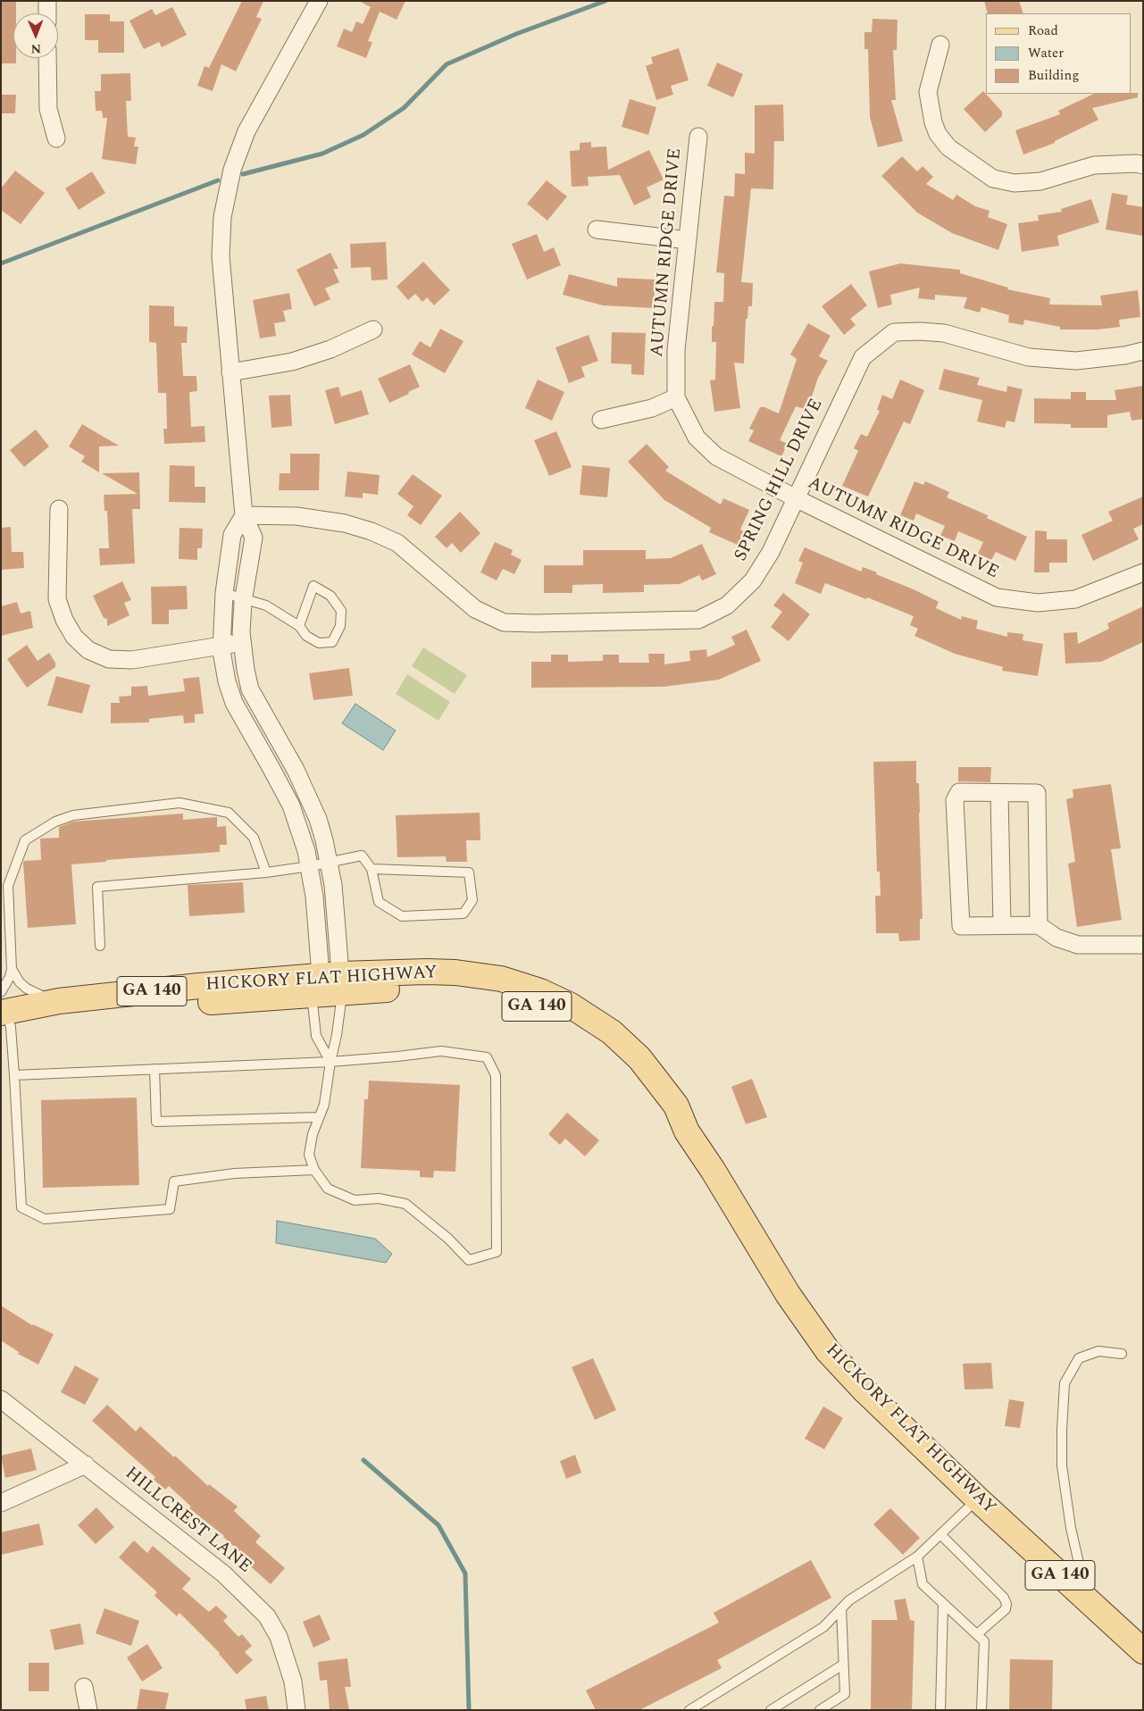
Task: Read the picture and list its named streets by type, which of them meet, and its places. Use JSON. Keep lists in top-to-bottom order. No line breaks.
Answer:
{"streets":{"main road":["HICKORY FLAT HIGHWAY","GA 140"],"street":["AUTUMN RIDGE DRIVE","SPRING HILL DRIVE","HILLCREST LANE"]},"crossings":[["AUTUMN RIDGE DRIVE","SPRING HILL DRIVE"]],"legend":["Road","Water","Building"],"north":"bottom"}
